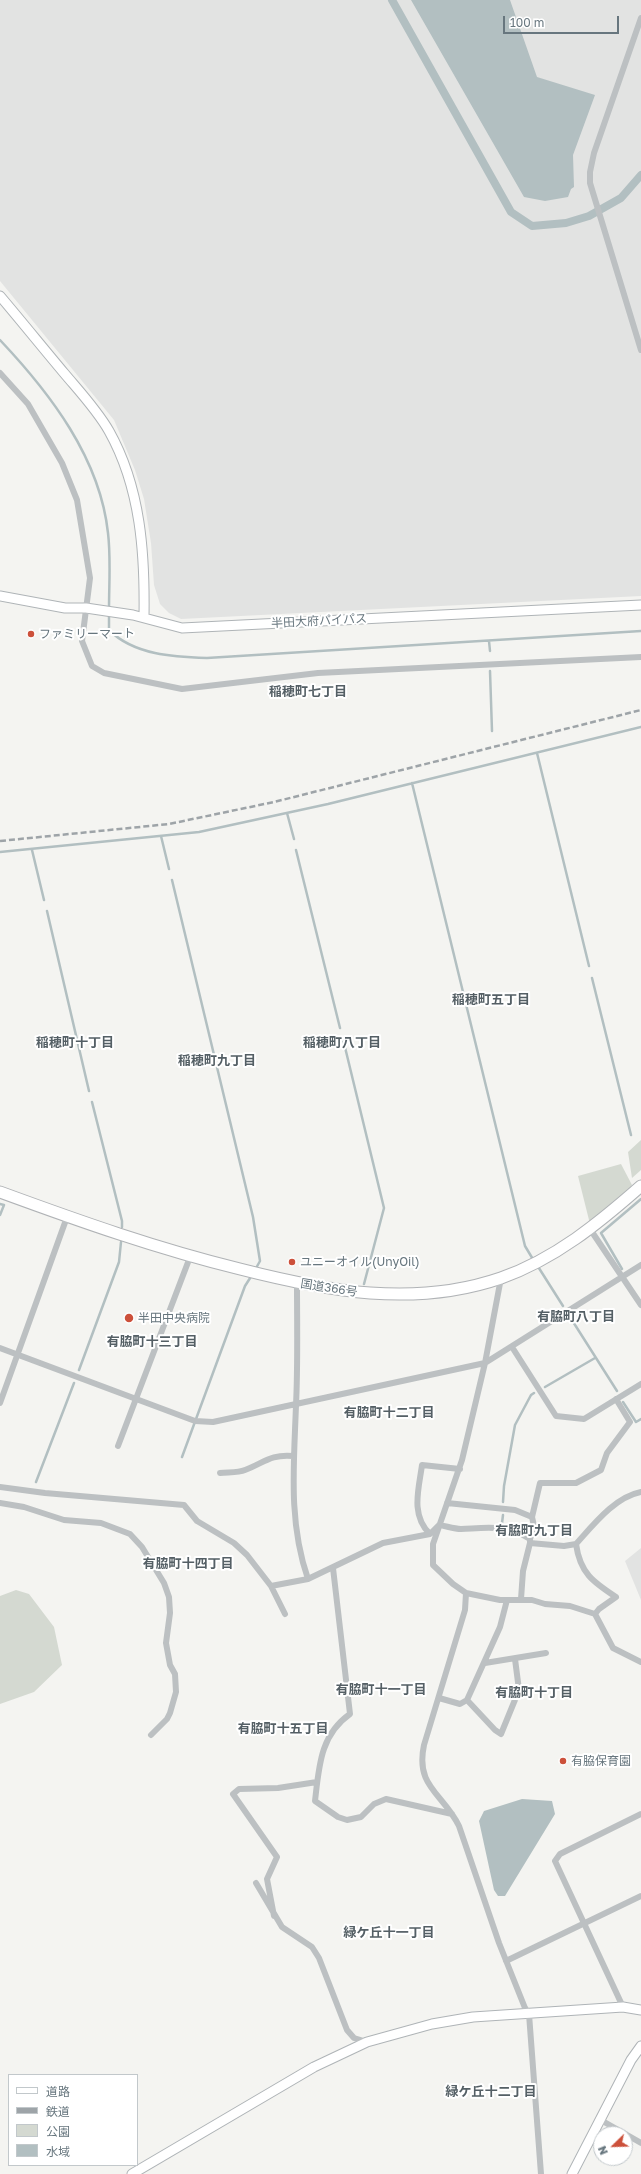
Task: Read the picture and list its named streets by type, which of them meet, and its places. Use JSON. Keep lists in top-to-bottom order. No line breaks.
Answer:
{"streets":{"highway":["国道366号"],"street":["半田大府パイパス"]},"districts":["稲穂町七丁目","稲穂町五丁目","稲穂町十丁目","稲穂町八丁目","稲穂町九丁目","有脇町八丁目","有脇町十三丁目","有脇町十二丁目","有脇町九丁目","有脇町十四丁目","有脇町十一丁目","有脇町十丁目","有脇町十五丁目","緑ケ丘十一丁目","緑ケ丘十二丁目"],"places":["ファミリーマート","ユニーオイル(UnyOil)","半田中央病院","有脇保育園"],"legend":["道路","鉄道","公園","水域"],"scale_bar":"100 m","north":"bottom left"}
